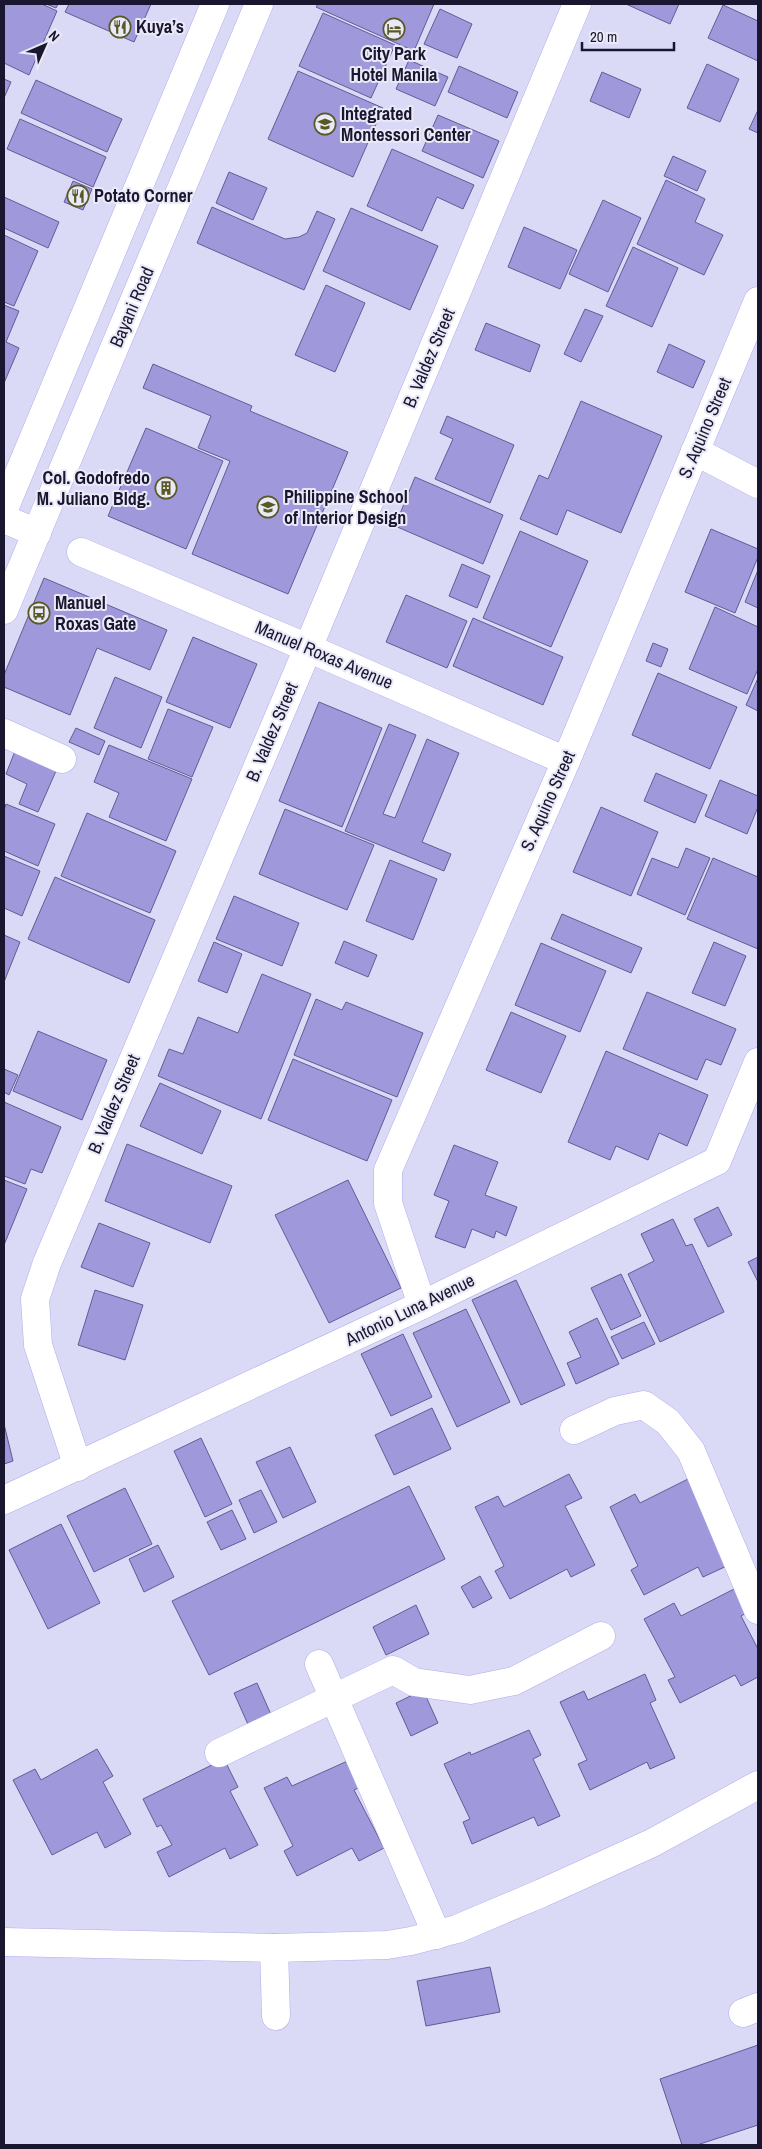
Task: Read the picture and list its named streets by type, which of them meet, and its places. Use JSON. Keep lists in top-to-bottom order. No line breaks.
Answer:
{"streets":{"street":["Bayani Road","B. Valdez Street","S. Aquino Street","Manuel Roxas Avenue","Antonio Luna Avenue"]},"crossings":[["B. Valdez Street","Manuel Roxas Avenue"],["B. Valdez Street","Antonio Luna Avenue"],["S. Aquino Street","Manuel Roxas Avenue"],["S. Aquino Street","Antonio Luna Avenue"]],"places":{"restaurant":["Kuya’s","Potato Corner"],"hotel":["City Park Hotel Manila"],"school or university":["Integrated Montessori Center","Philippine School of Interior Design"],"building":["Col. Godofredo M. Juliano Bldg."],"bus stop":["Manuel Roxas Gate"]},"scale_bar":"20 m","north":"top right"}
